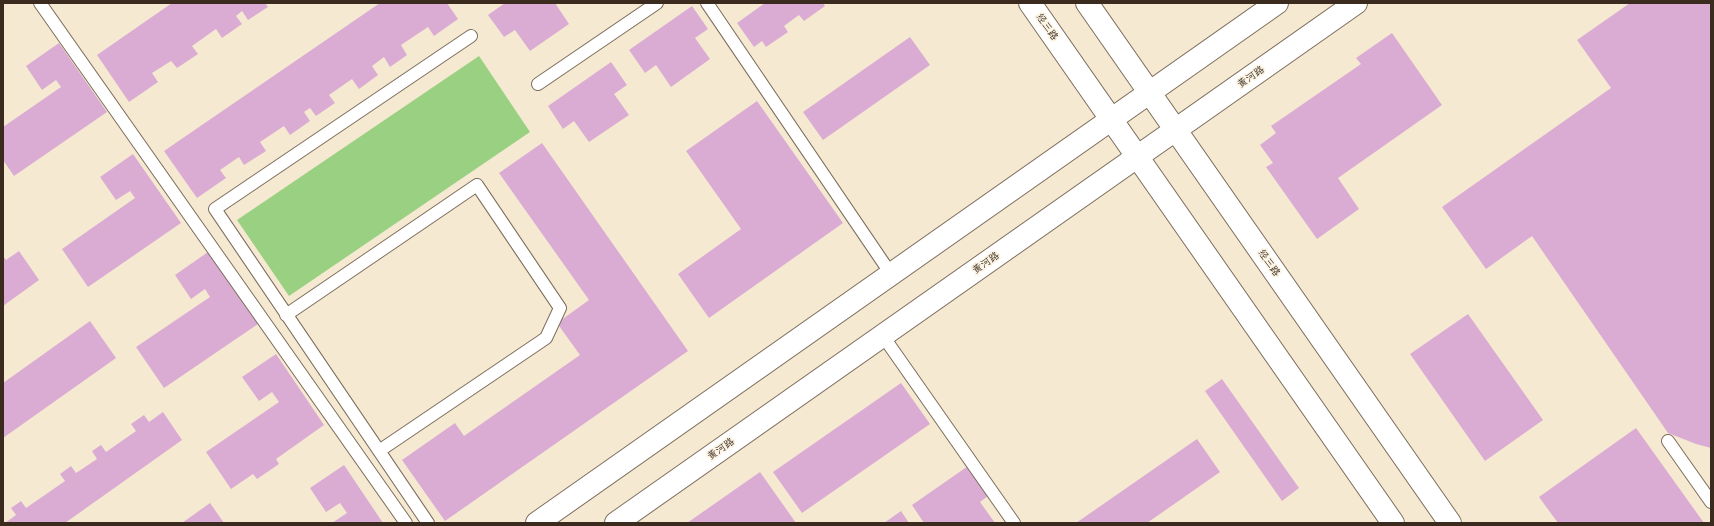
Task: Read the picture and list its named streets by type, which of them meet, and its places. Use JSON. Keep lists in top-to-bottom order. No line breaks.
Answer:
{"streets":{"main road":["经三路","黄河路"]},"crossings":[["经三路","黄河路"]]}
